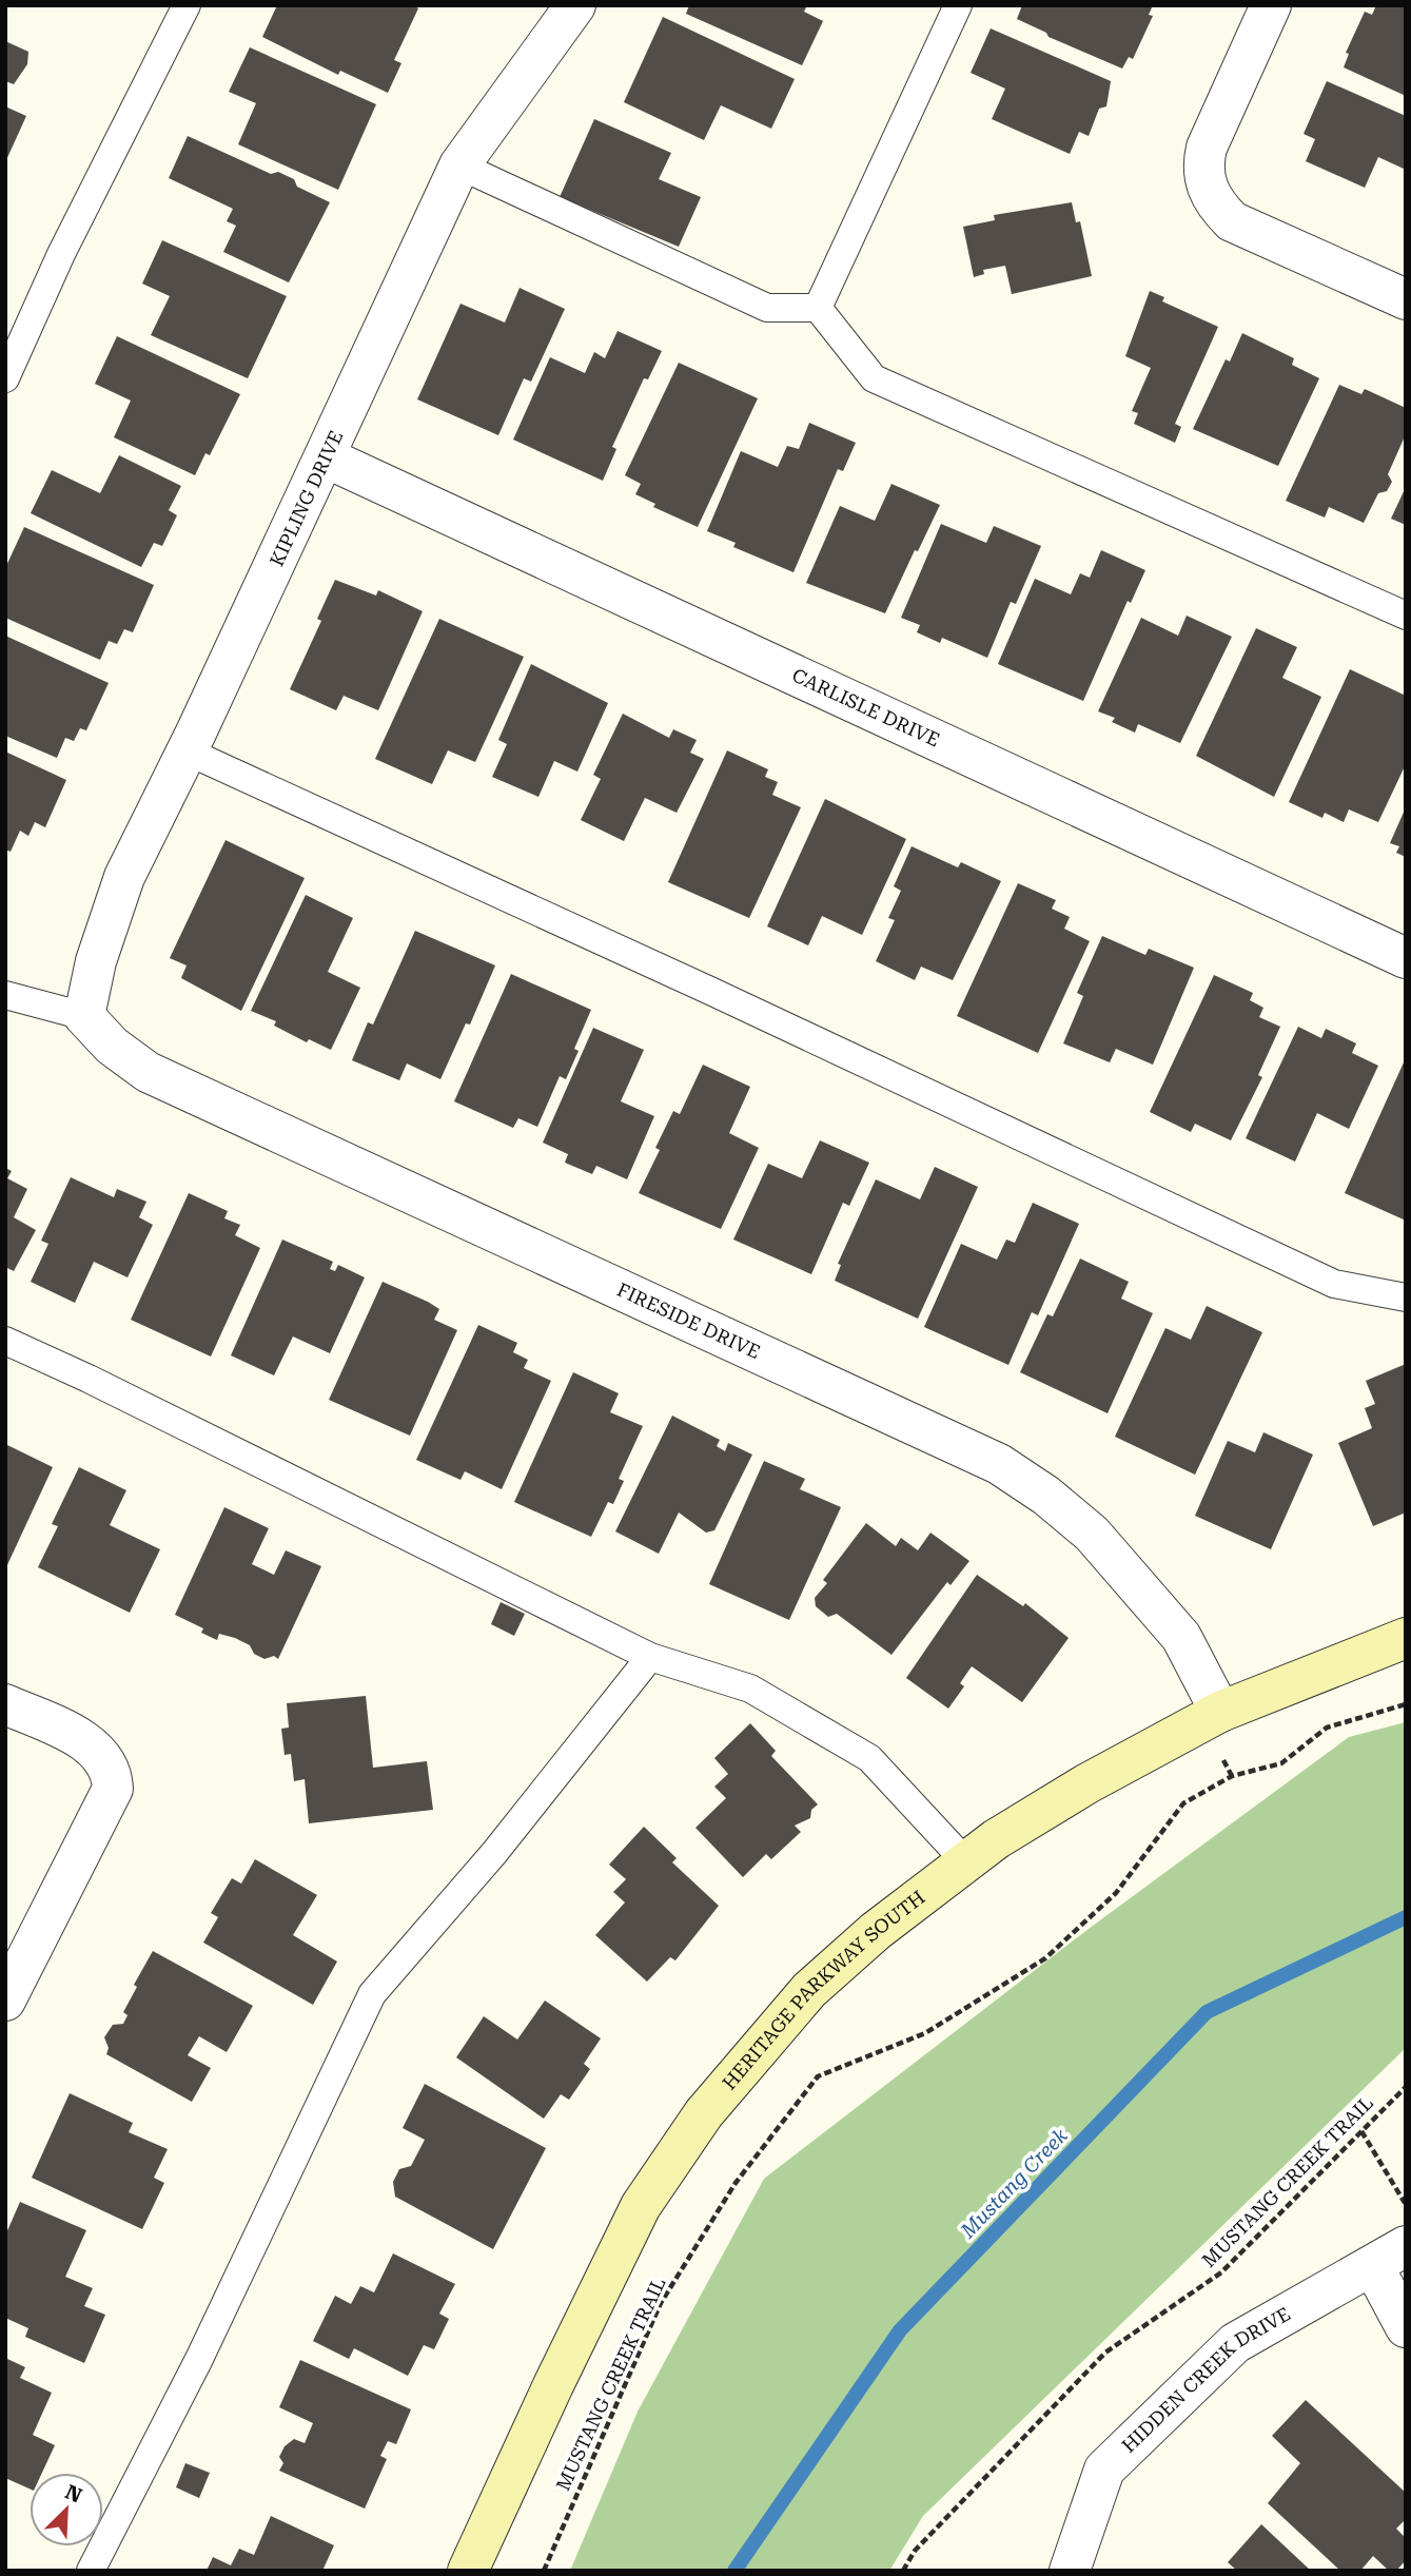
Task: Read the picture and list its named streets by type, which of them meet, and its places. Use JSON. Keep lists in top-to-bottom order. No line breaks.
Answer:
{"streets":{"street":["KIPLING DRIVE","CARLISLE DRIVE","FIRESIDE DRIVE","HERITAGE PARKWAY SOUTH","HIDDEN CREEK DRIVE"],"path":["MUSTANG CREEK TRAIL"]},"crossings":[["KIPLING DRIVE","CARLISLE DRIVE"],["KIPLING DRIVE","FIRESIDE DRIVE"],["FIRESIDE DRIVE","HERITAGE PARKWAY SOUTH"]],"water":["Mustang Creek"],"north":"top right"}
